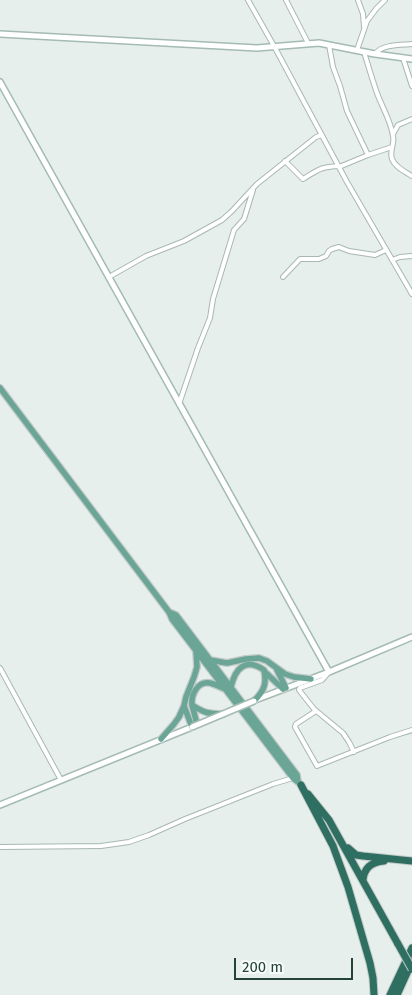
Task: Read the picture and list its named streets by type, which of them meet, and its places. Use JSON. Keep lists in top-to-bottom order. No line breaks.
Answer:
{"scale_bar":"200 m"}
